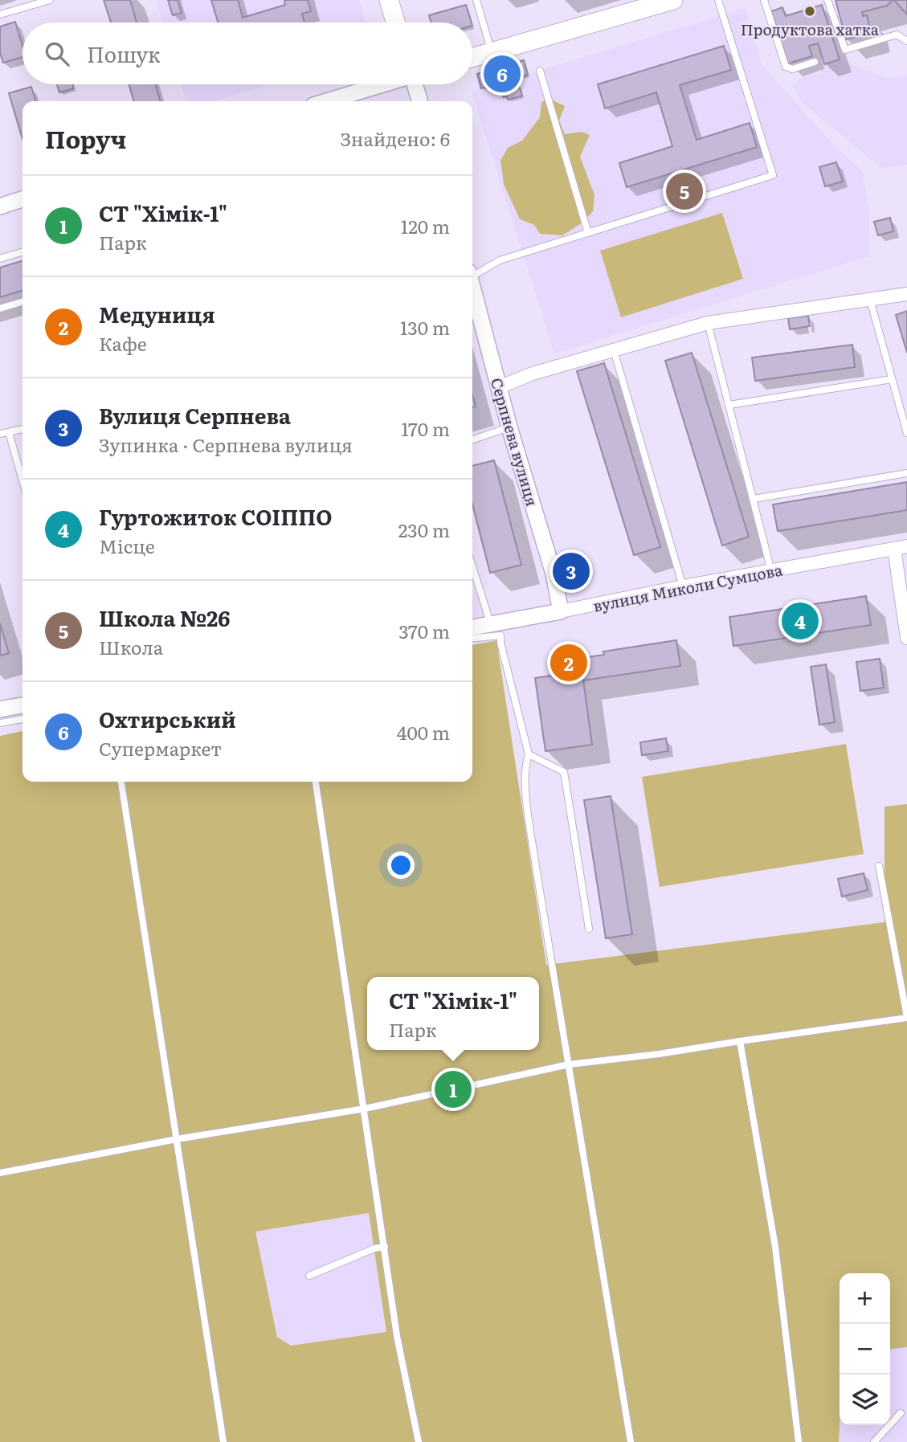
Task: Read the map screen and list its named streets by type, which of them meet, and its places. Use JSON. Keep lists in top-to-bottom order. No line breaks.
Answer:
{"streets":{"street":["Серпнева вулиця","вулиця Миколи Сумцова"]},"crossings":[["Серпнева вулиця","вулиця Миколи Сумцова"]],"places":["Продуктова хатка"],"page":{"search":"Пошук","pins":["6","5","3","4","2","1"],"heading":["Поруч","Знайдено: 6"],"list":[{"mark":"1","name":"СТ \"Хімік-1\"","note":"Парк","value":"120 m"},{"mark":"2","name":"Медуниця","note":"Кафе","value":"130 m"},{"mark":"3","name":"Вулиця Серпнева","note":"Зупинка · Серпнева вулиця","value":"170 m"},{"mark":"4","name":"Гуртожиток СОІППО","note":"Місце","value":"230 m"},{"mark":"5","name":"Школа №26","note":"Школа","value":"370 m"},{"mark":"6","name":"Охтирський","note":"Супермаркет","value":"400 m"}],"popup":["СТ \"Хімік-1\"","Парк"],"map_buttons":["+","−"]}}
